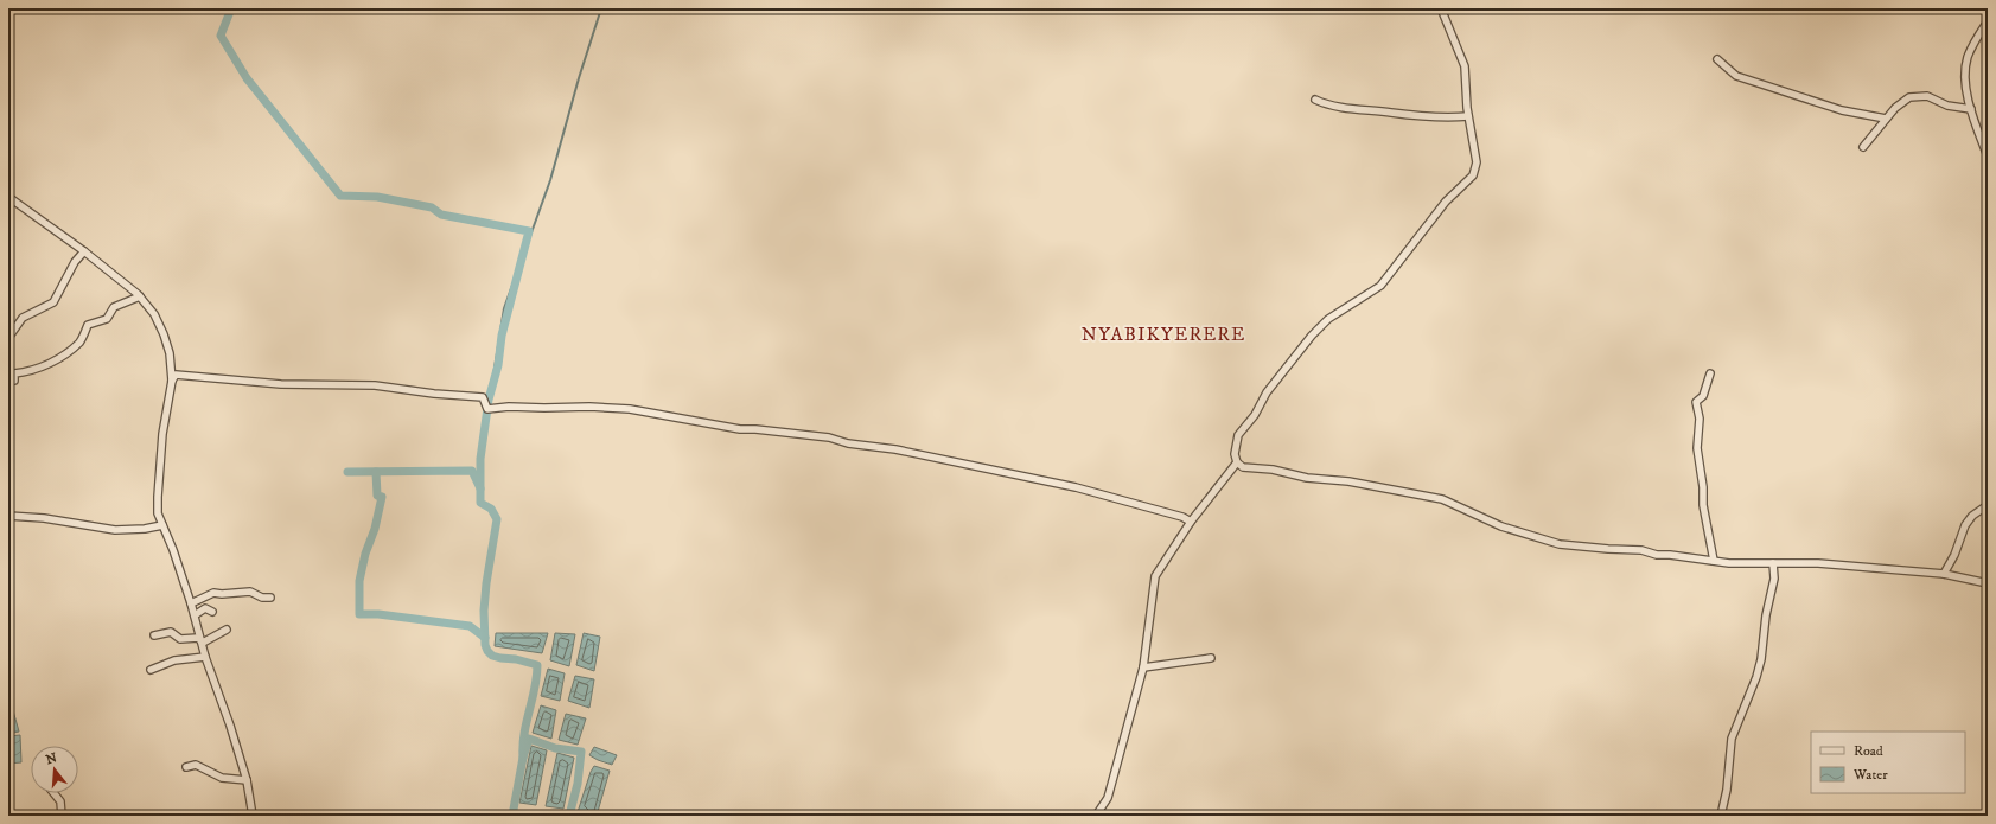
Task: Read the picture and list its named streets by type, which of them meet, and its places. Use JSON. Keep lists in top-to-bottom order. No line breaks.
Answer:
{"districts":["NYABIKYERERE"],"legend":["Road","Water"],"north":"top"}
